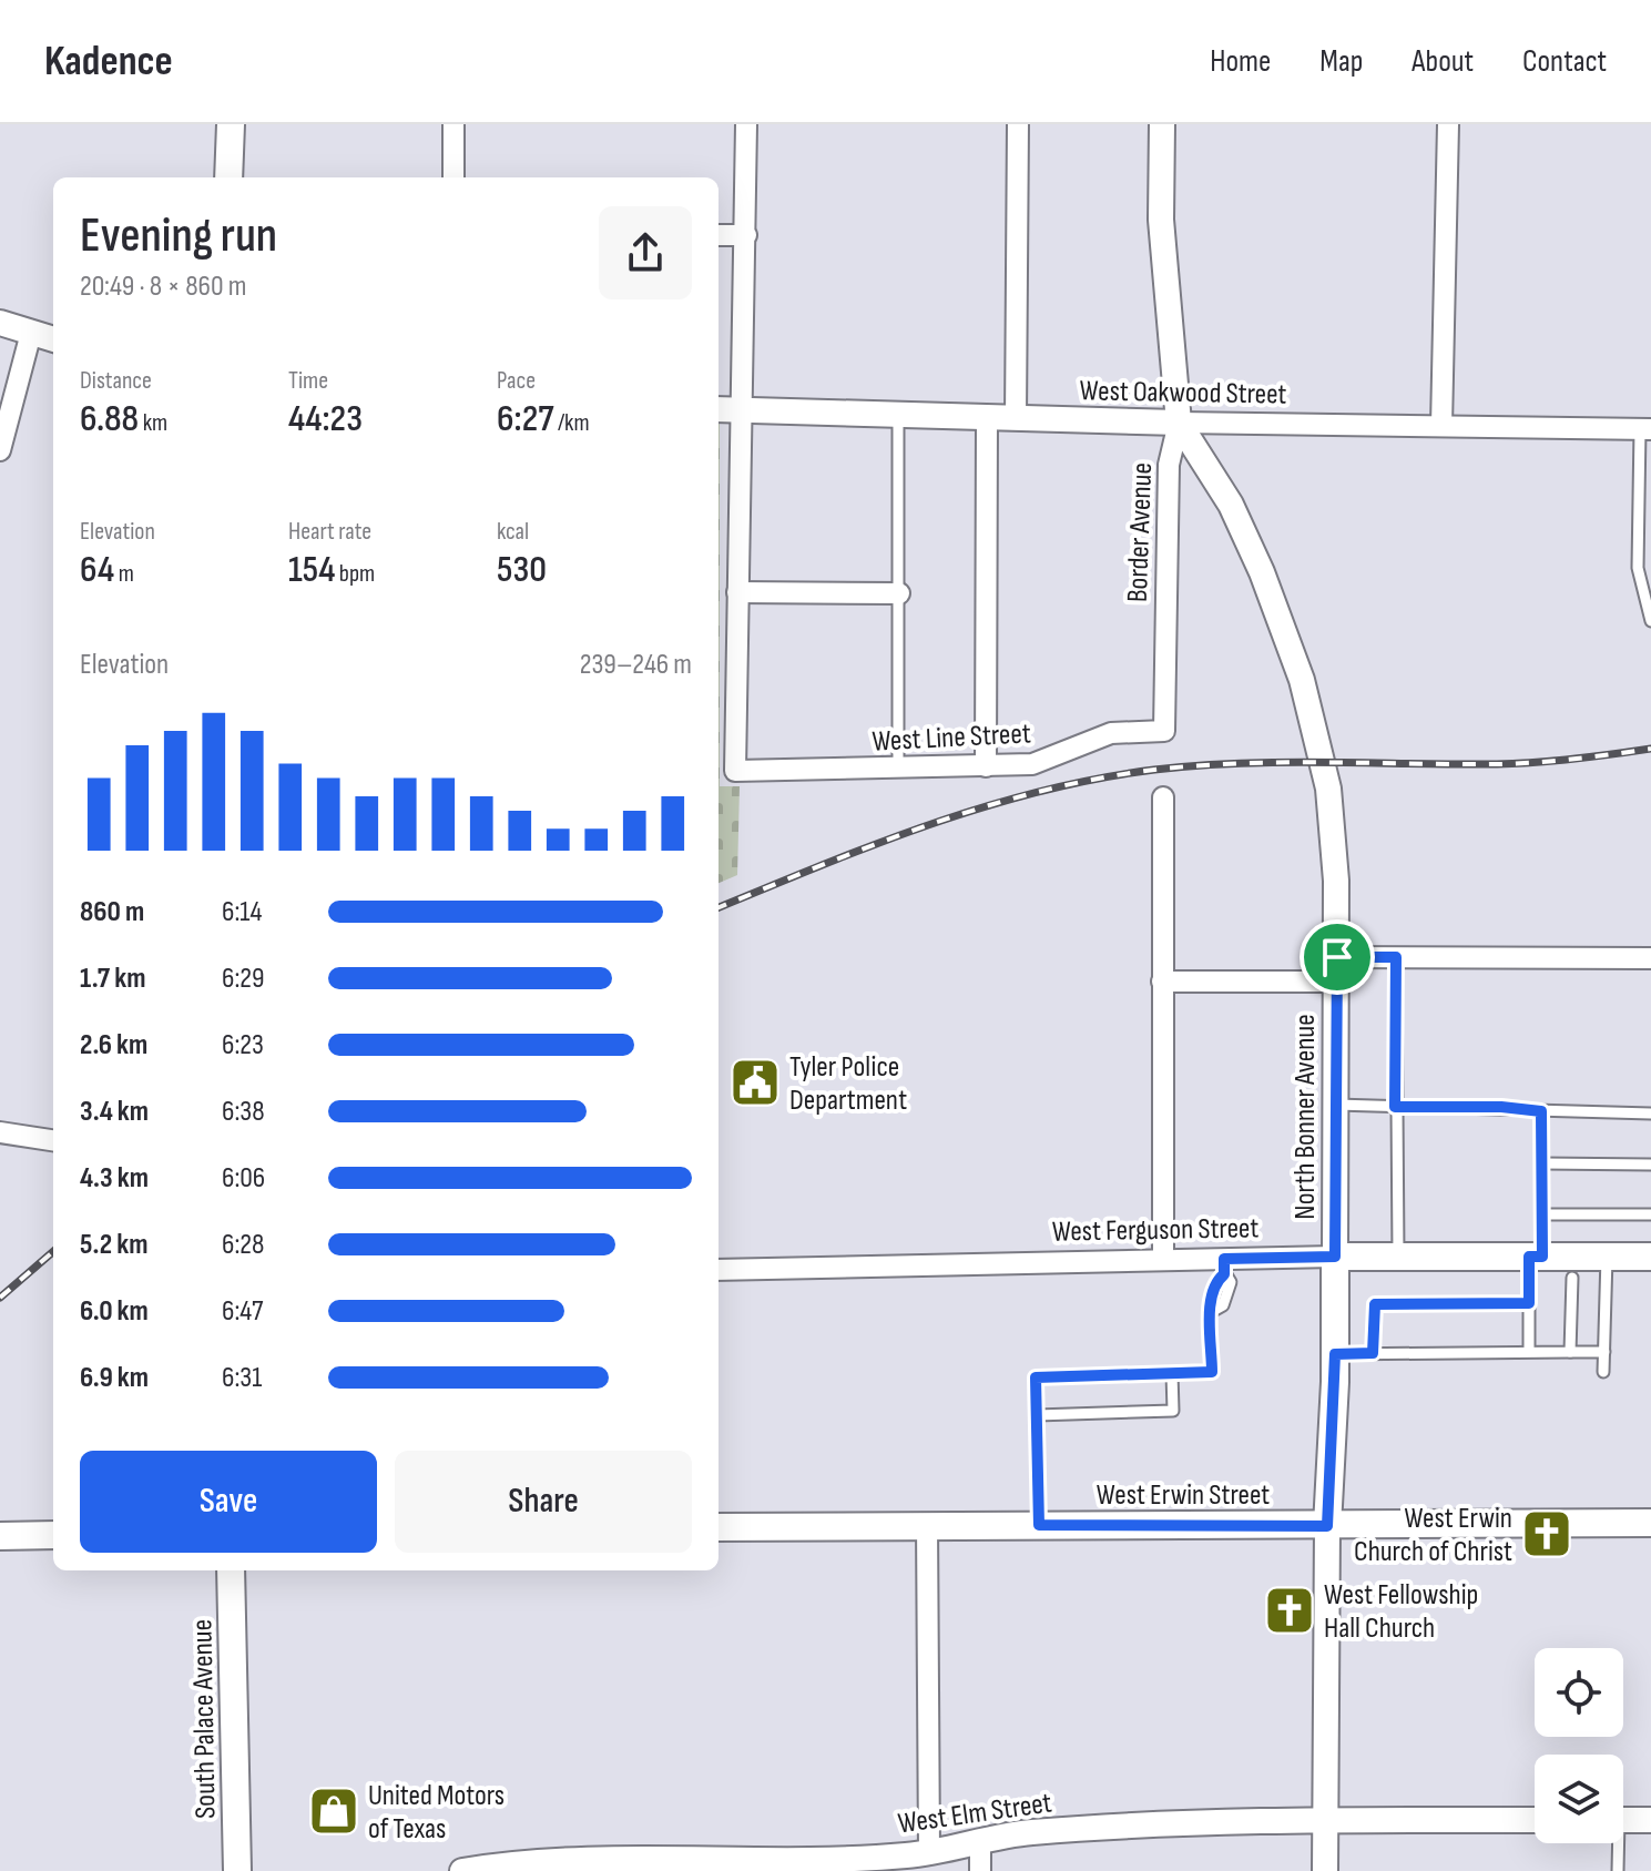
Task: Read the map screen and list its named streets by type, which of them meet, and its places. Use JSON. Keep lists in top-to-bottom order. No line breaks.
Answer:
{"streets":{"main road":["North Bonner Avenue","West Ferguson Street","West Erwin Street","South Palace Avenue"],"street":["West Oakwood Street","Border Avenue","West Line Street","West Elm Street"]},"crossings":[["West Oakwood Street","Border Avenue"],["West Oakwood Street","North Bonner Avenue"],["Border Avenue","West Line Street"],["Border Avenue","North Bonner Avenue"],["North Bonner Avenue","West Ferguson Street"],["North Bonner Avenue","West Erwin Street"]],"places":{"public building":["Tyler Police Department"],"church":["West Erwin Church of Christ","West Fellowship Hall Church"],"shop":["United Motors of Texas"]},"page":{"header":"Kadence","nav":["Home","Map","About","Contact"],"heading":["Evening run","20:49 · 8 × 860 m"],"stats":[["Distance","6.88 km"],["Time","44:23"],["Pace","6:27 /km"],["Elevation","64 m"],["Heart rate","154 bpm"],["kcal","530"]],"chart":["Elevation","239–246 m"],"list":[{"name":"860 m","note":"6:14"},{"name":"1.7 km","note":"6:29"},{"name":"2.6 km","note":"6:23"},{"name":"3.4 km","note":"6:38"},{"name":"4.3 km","note":"6:06"},{"name":"5.2 km","note":"6:28"},{"name":"6.0 km","note":"6:47"},{"name":"6.9 km","note":"6:31"}],"buttons":["Save","Share"]}}
